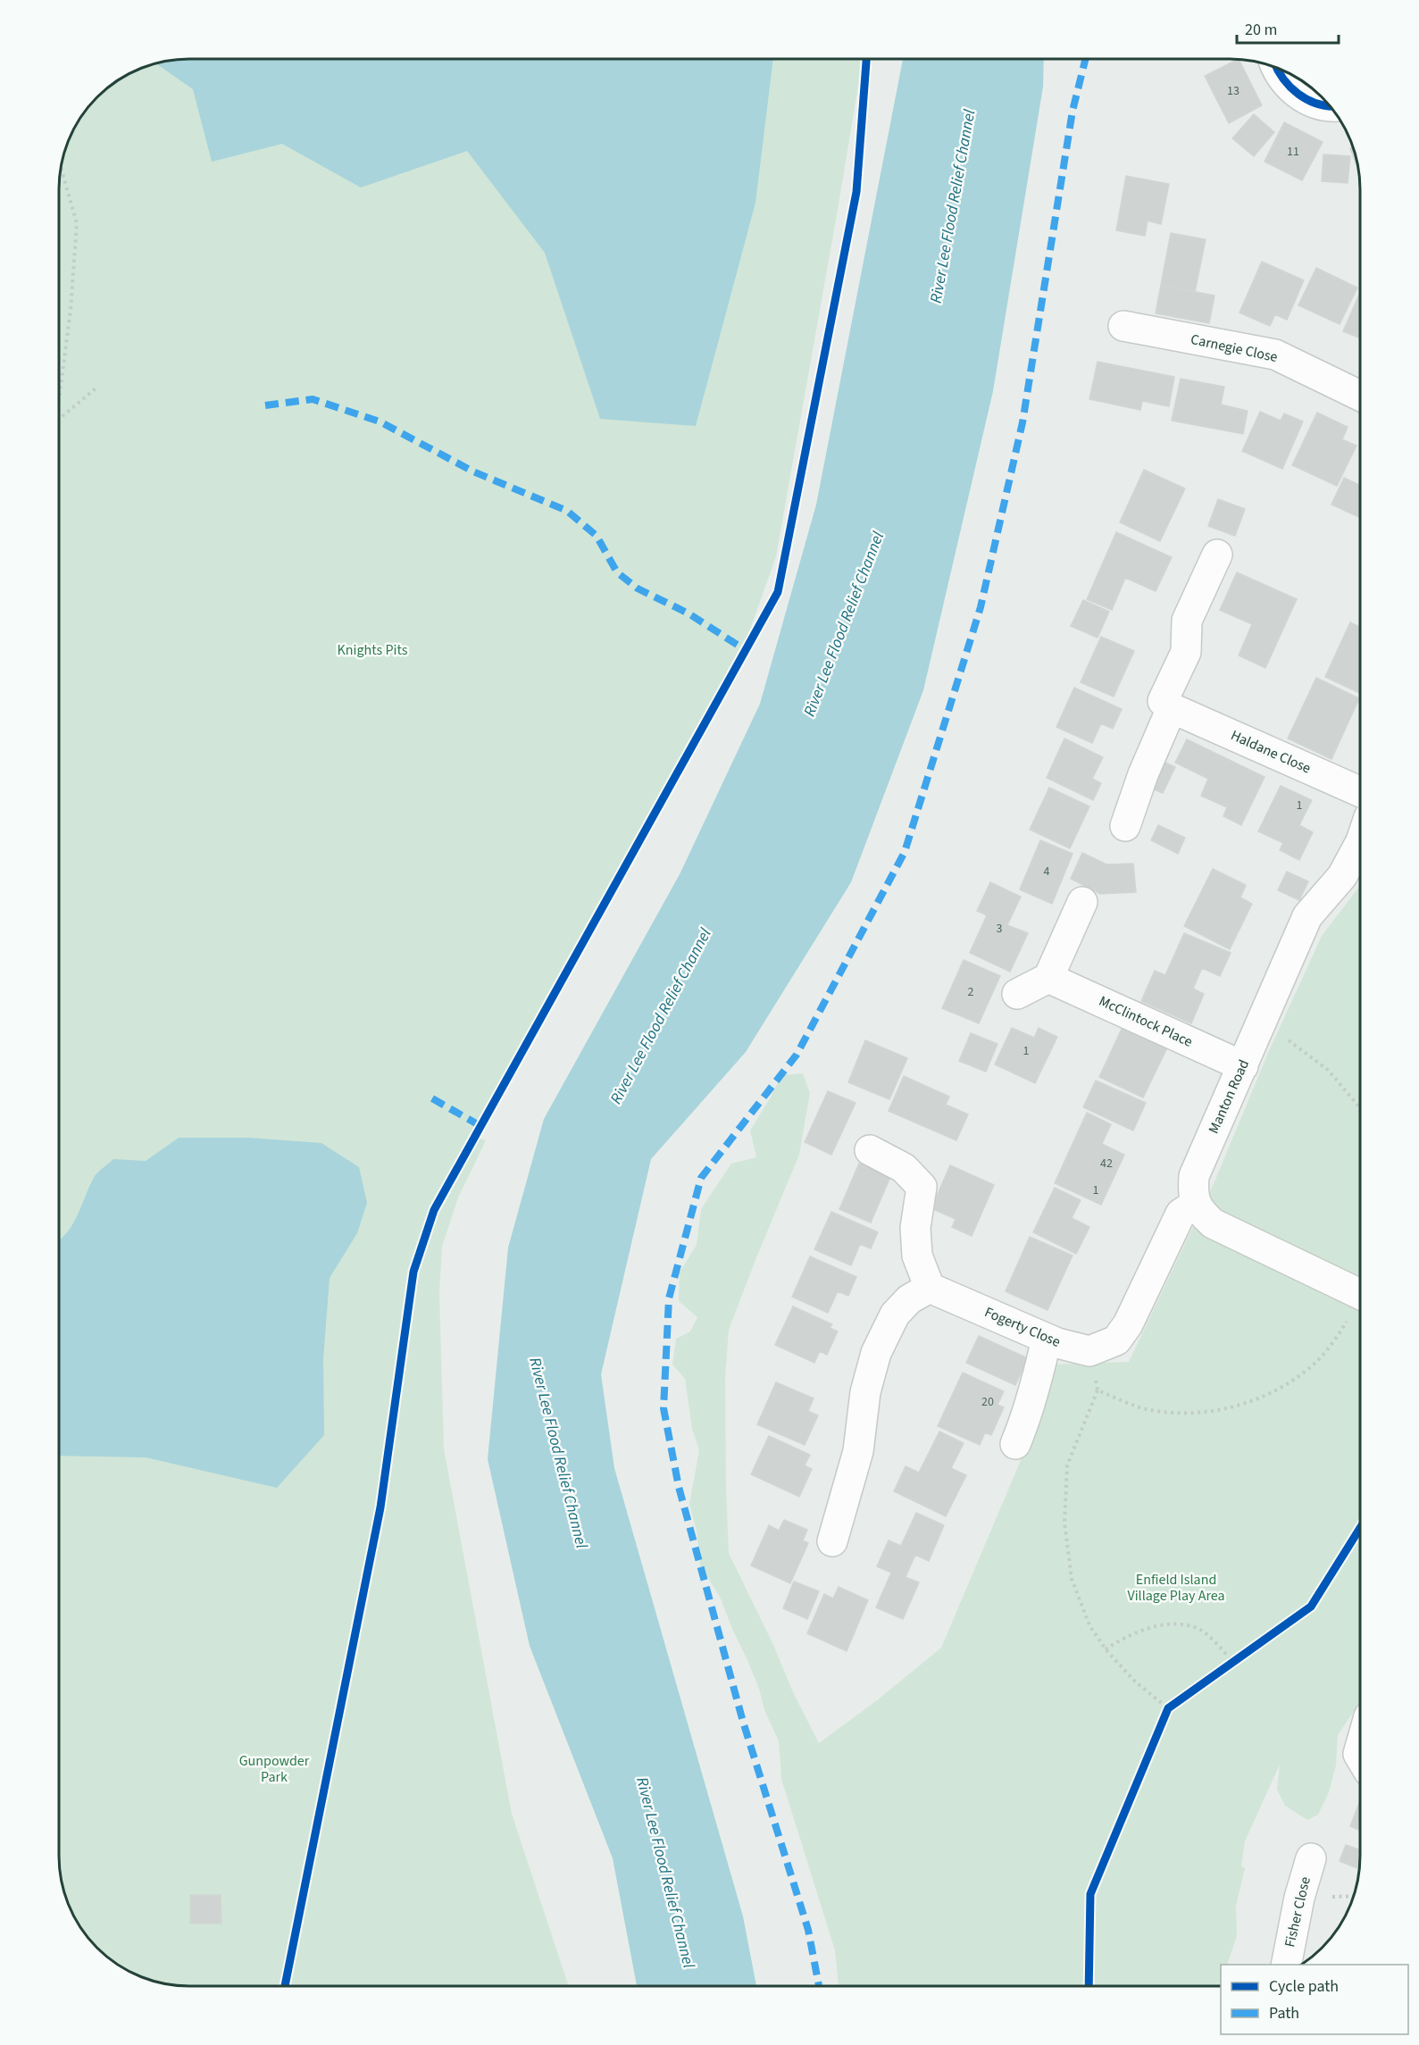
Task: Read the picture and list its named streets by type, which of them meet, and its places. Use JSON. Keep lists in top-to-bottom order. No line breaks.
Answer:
{"streets":{"street":["Carnegie Close","Haldane Close","McClintock Place","Manton Road","Fogerty Close","Fisher Close"]},"crossings":[["McClintock Place","Manton Road"]],"water":["River Lee Flood Relief Channel"],"parks":["Knights Pits","Enfield Island Village Play Area","Gunpowder Park"],"house_numbers":["13","11","1","4","3","2","1","42","1","20"],"legend":["Cycle path","Path"],"scale_bar":"20 m"}
